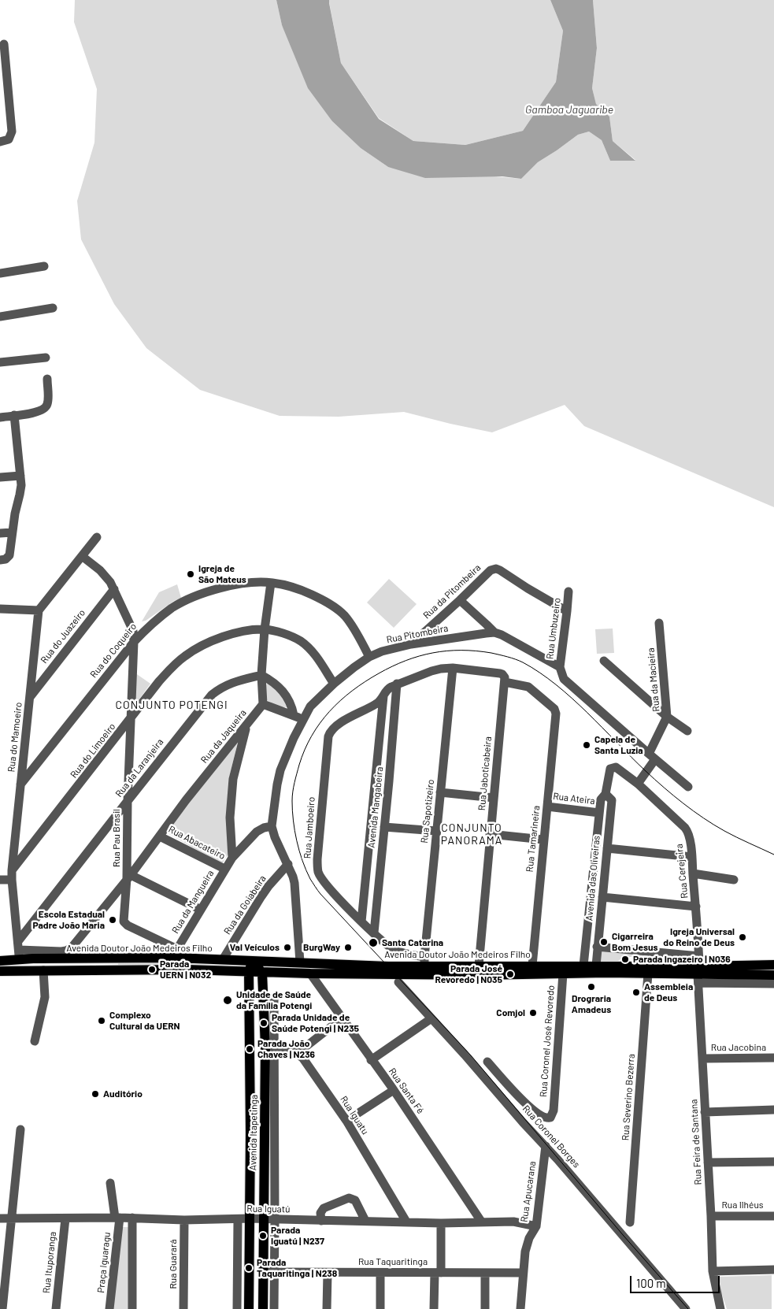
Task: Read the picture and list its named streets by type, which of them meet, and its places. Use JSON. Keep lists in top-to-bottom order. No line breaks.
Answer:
{"streets":{"main road":["Avenida Doutor João Medeiros Filho","Avenida Itapetinga"],"street":["Rua da Pitombeira","Rua Umbuzeiro","Rua Pitombeira","Rua do Juazeiro","Rua do Coqueiro","Rua da Macieira","Rua da Jaqueira","Rua do Mamoeiro","Rua do Limoeiro","Rua da Laranjeira","Rua Jaboticabeira","Rua Ateira","Avenida Mangabeira","Rua Sapotizeiro","Rua Jamboeiro","Rua Pau Brasil","Rua Tamarineira","Rua Abacateiro","Rua Cerejeira","Avenida das Oliveiras","Rua da Mangueira","Rua da Goiabeira","Rua Coronel José Revoredo","Rua Jacobina","Rua Santa Fé","Rua Severino Bezerra","Rua Iguatu","Rua Coronel Borges","Rua Feira de Santana","Rua Apucarana","Rua Ilhéus","Rua Iguatú","Rua Taquaritinga","Rua Ituporanga","Praça Iguaragu","Rua Guarará"]},"crossings":[["Rua da Pitombeira","Rua Umbuzeiro"],["Rua da Pitombeira","Rua Pitombeira"],["Rua Pitombeira","Rua do Coqueiro"],["Rua Pitombeira","Rua do Limoeiro"],["Rua Pitombeira","Rua da Mangueira"],["Rua Pitombeira","Rua da Goiabeira"],["Rua Pitombeira","Avenida Doutor João Medeiros Filho"],["Rua do Juazeiro","Rua do Mamoeiro"],["Rua do Juazeiro","Rua Pau Brasil"],["Rua do Coqueiro","Rua do Mamoeiro"],["Rua do Coqueiro","Rua Pau Brasil"],["Rua da Macieira","Rua Cerejeira"],["Rua da Jaqueira","Rua do Mamoeiro"],["Rua da Jaqueira","Rua da Laranjeira"],["Rua da Jaqueira","Rua Pau Brasil"],["Rua da Jaqueira","Rua Abacateiro"],["Rua da Jaqueira","Avenida Doutor João Medeiros Filho"],["Rua do Mamoeiro","Rua do Limoeiro"],["Rua do Mamoeiro","Rua da Laranjeira"],["Rua do Mamoeiro","Avenida Doutor João Medeiros Filho"],["Rua do Limoeiro","Rua Pau Brasil"],["Rua da Laranjeira","Rua Pau Brasil"],["Rua da Laranjeira","Avenida Doutor João Medeiros Filho"],["Rua Jaboticabeira","Rua Tamarineira"],["Rua Jaboticabeira","Avenida Doutor João Medeiros Filho"],["Rua Ateira","Rua Tamarineira"],["Rua Ateira","Avenida das Oliveiras"],["Avenida Mangabeira","Rua Jamboeiro"],["Rua Sapotizeiro","Rua Jamboeiro"],["Rua Sapotizeiro","Avenida Doutor João Medeiros Filho"],["Rua Jamboeiro","Avenida Doutor João Medeiros Filho"],["Rua Pau Brasil","Rua da Mangueira"],["Rua Pau Brasil","Avenida Doutor João Medeiros Filho"],["Rua Tamarineira","Avenida Doutor João Medeiros Filho"],["Rua Abacateiro","Rua da Mangueira"],["Rua Cerejeira","Avenida das Oliveiras"],["Rua Cerejeira","Avenida Doutor João Medeiros Filho"],["Rua Cerejeira","Rua Feira de Santana"],["Avenida das Oliveiras","Avenida Doutor João Medeiros Filho"],["Rua da Mangueira","Avenida Doutor João Medeiros Filho"],["Rua da Goiabeira","Avenida Doutor João Medeiros Filho"],["Avenida Doutor João Medeiros Filho","Rua Coronel José Revoredo"],["Avenida Doutor João Medeiros Filho","Rua Santa Fé"],["Avenida Doutor João Medeiros Filho","Rua Severino Bezerra"],["Avenida Doutor João Medeiros Filho","Rua Iguatu"],["Avenida Doutor João Medeiros Filho","Avenida Itapetinga"],["Avenida Doutor João Medeiros Filho","Rua Feira de Santana"],["Rua Jacobina","Rua Feira de Santana"],["Rua Santa Fé","Rua Iguatu"],["Rua Santa Fé","Avenida Itapetinga"],["Rua Santa Fé","Rua Iguatú"],["Rua Iguatu","Avenida Itapetinga"],["Rua Iguatu","Rua Iguatú"],["Avenida Itapetinga","Rua Iguatú"],["Avenida Itapetinga","Rua Taquaritinga"],["Rua Coronel Borges","Rua Apucarana"],["Rua Feira de Santana","Rua Ilhéus"],["Rua Apucarana","Rua Iguatú"],["Rua Apucarana","Rua Taquaritinga"],["Rua Iguatú","Rua Ituporanga"],["Rua Iguatú","Praça Iguaragu"],["Rua Iguatú","Rua Guarará"]],"districts":["CONJUNTO POTENGI","CONJUNTO PANORAMA"],"water":["Gamboa Jaguaribe"],"places":["Igreja de São Mateus","Capela de Santa Luzia","Escola Estadual Padre João Maria","Igreja Universal do Reino de Deus","Cigarreira Bom Jesus","Santa Catarina","Val Veículos","BurgWay","Parada Ingazeiro | N036","Parada UERN | N032","Parada José Revoredo | N035","Drograria Amadeus","Assembleia de Deus","Unidade de Saúde da Família Potengi","Comjol","Complexo Cultural da UERN","Parada Unidade de Saúde Potengi | N235","Parada João Chaves | N236","Auditório","Parada Iguatú | N237","Parada Taquaritinga | N238"],"scale_bar":"100 m"}
